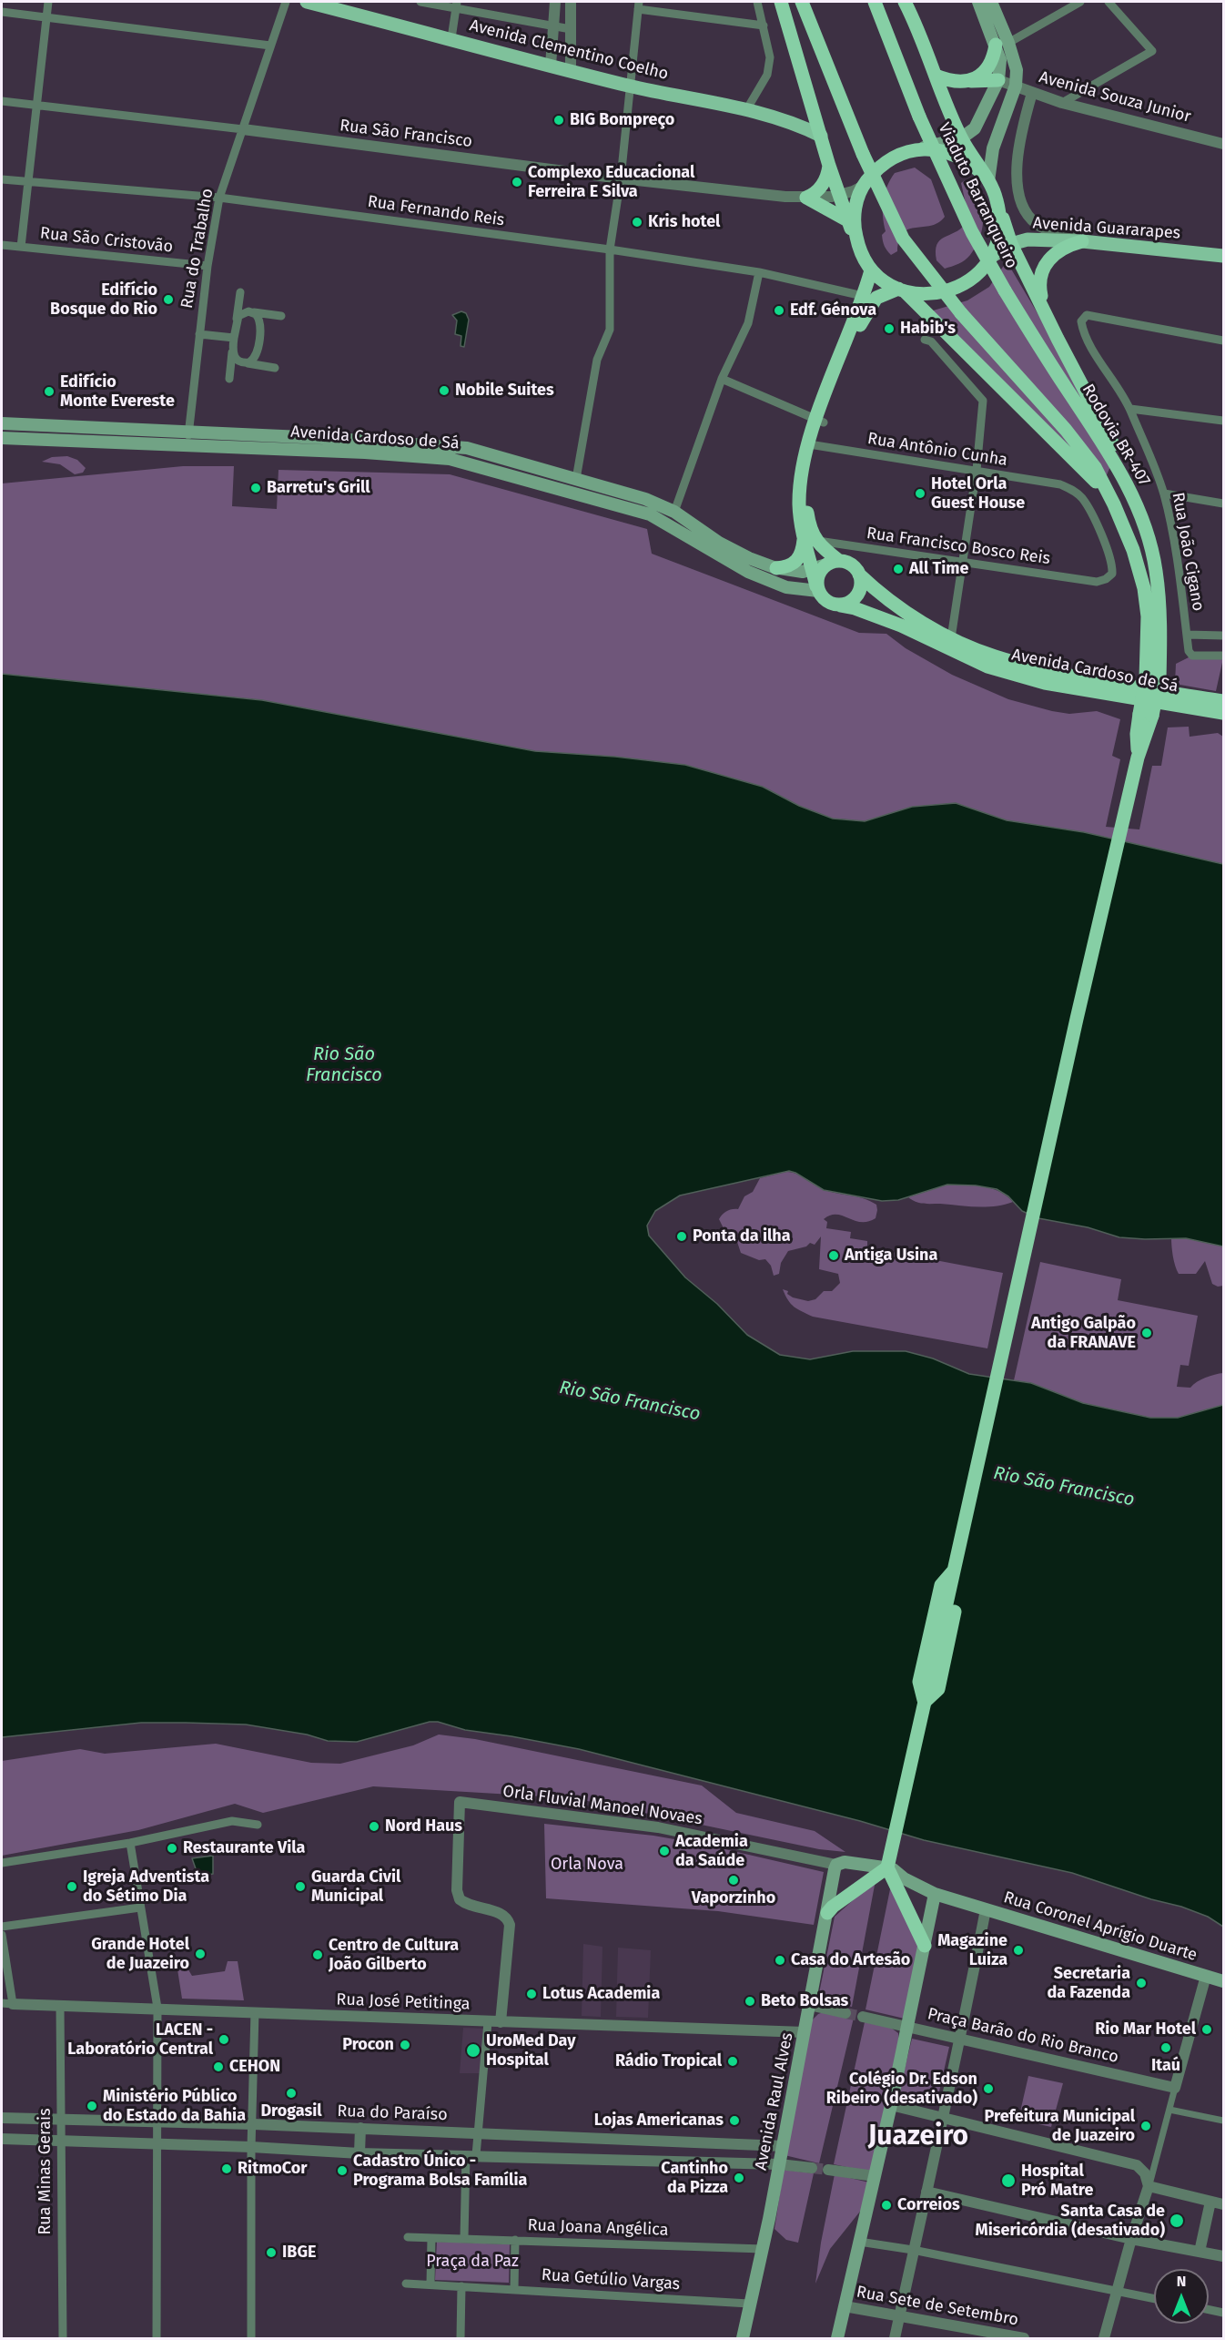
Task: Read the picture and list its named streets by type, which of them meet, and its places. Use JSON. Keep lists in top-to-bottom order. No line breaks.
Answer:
{"streets":{"highway":["Viaduto Barranqueiro","Rodovia BR-407","Avenida Cardoso de Sá"],"main road":["Avenida Clementino Coelho","Avenida Guararapes","Rua Coronel Aprígio Duarte","Avenida Raul Alves"],"street":["Avenida Souza Junior","Rua São Francisco","Rua Fernando Reis","Rua São Cristovão","Rua do Trabalho","Rua Antônio Cunha","Rua Francisco Bosco Reis","Rua João Cigano","Orla Fluvial Manoel Novaes","Rua José Petitinga","Praça Barão do Rio Branco","Rua do Paraíso","Rua Minas Gerais","Rua Joana Angélica","Rua Getúlio Vargas","Rua Sete de Setembro"]},"crossings":[["Rua São Francisco","Avenida Guararapes"],["Rua São Francisco","Rua do Trabalho"],["Viaduto Barranqueiro","Rodovia BR-407"],["Rua Fernando Reis","Rua do Trabalho"],["Rua São Cristovão","Rua do Trabalho"],["Rua do Trabalho","Avenida Cardoso de Sá"],["Rua Antônio Cunha","Rua Francisco Bosco Reis"],["Orla Fluvial Manoel Novaes","Rua José Petitinga"],["Orla Fluvial Manoel Novaes","Avenida Raul Alves"],["Rua José Petitinga","Avenida Raul Alves"],["Rua José Petitinga","Rua Minas Gerais"],["Avenida Raul Alves","Rua do Paraíso"],["Avenida Raul Alves","Rua Joana Angélica"],["Avenida Raul Alves","Rua Getúlio Vargas"],["Rua do Paraíso","Rua Minas Gerais"]],"districts":["Juazeiro"],"water":["Rio São Francisco"],"parks":["Orla Nova","Praça da Paz"],"places":["BIG Bompreço","Complexo Educacional Ferreira E Silva","Kris hotel","Edifício Bosque do Rio","Edf. Génova","Habib's","Nobile Suites","Edifício Monte Evereste","Barretu's Grill","Hotel Orla Guest House","All Time","Ponta da ilha","Antiga Usina","Antigo Galpão da FRANAVE","Nord Haus","Restaurante Vila","Academia da Saúde","Vaporzinho","Igreja Adventista do Sétimo Dia","Guarda Civil Municipal","Magazine Luiza","Grande Hotel de Juazeiro","Centro de Cultura João Gilberto","Casa do Artesão","Secretaria da Fazenda","Lotus Academia","Beto Bolsas","Rio Mar Hotel","LACEN - Laboratório Central","Procon","Itaú","UroMed Day Hospital","Rádio Tropical","CEHON","Colégio Dr. Edson Ribeiro (desativado)","Drogasil","Ministério Público do Estado da Bahia","Lojas Americanas","Prefeitura Municipal de Juazeiro","RitmoCor","Cadastro Único - Programa Bolsa Família","Cantinho da Pizza","Hospital Pró Matre","Correios","Santa Casa de Misericórdia (desativado)","IBGE"],"north":"top"}
